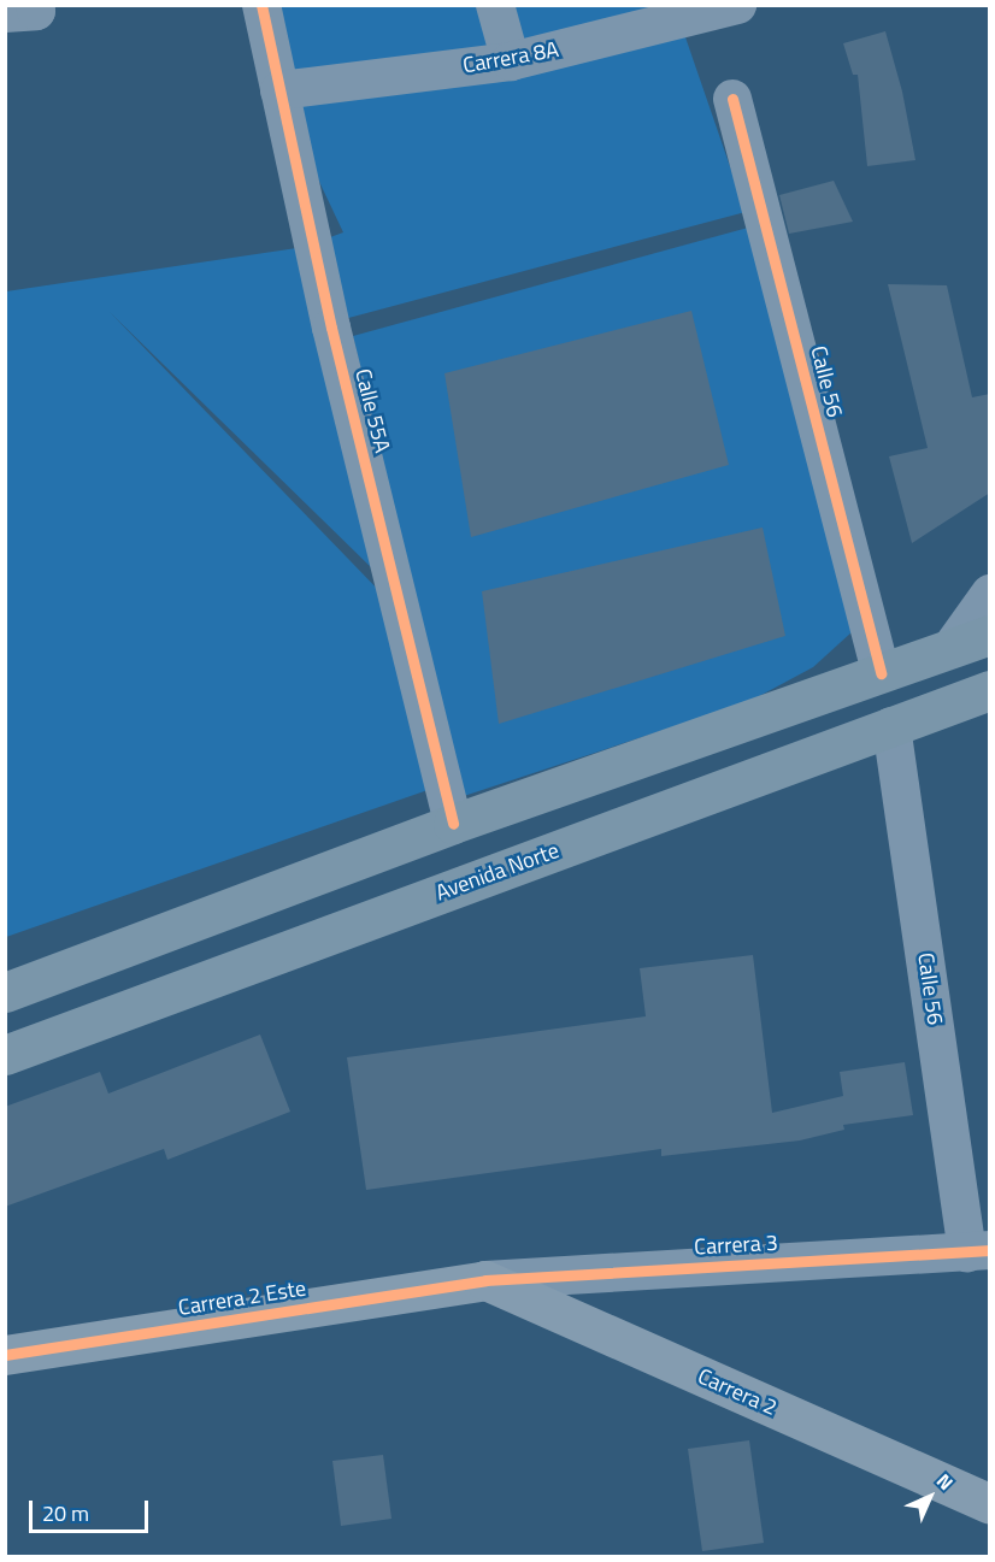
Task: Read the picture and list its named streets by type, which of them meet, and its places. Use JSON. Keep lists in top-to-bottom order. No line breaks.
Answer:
{"streets":{"main road":["Avenida Norte"],"street":["Carrera 8A","Calle 56","Calle 55A","Carrera 3","Carrera 2 Este","Carrera 2"]},"crossings":[["Carrera 8A","Calle 55A"],["Calle 56","Avenida Norte"],["Calle 56","Carrera 3"],["Carrera 3","Carrera 2 Este"],["Carrera 3","Carrera 2"],["Carrera 2 Este","Carrera 2"]],"scale_bar":"20 m","north":"top right"}
